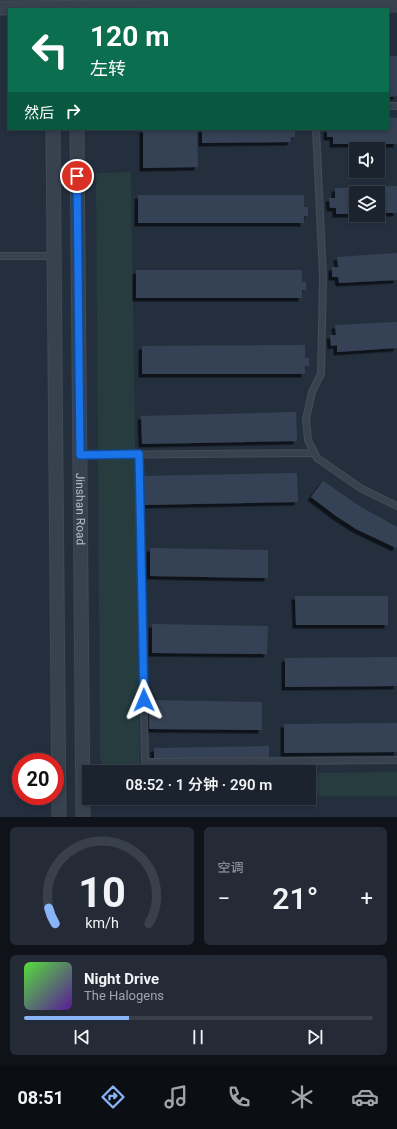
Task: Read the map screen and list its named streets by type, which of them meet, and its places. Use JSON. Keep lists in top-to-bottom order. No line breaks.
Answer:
{"streets":{"street":["Jinshan Road"]},"page":{"turn":["120 m","左转"],"then":"然后","limit":"20","trip":"08:52 · 1 分钟 · 290 m","tile":"空调","heat":["−","21°","+"],"song":["Night Drive","The Halogens"],"tabs":"08:51","gauge":["10","km/h"]}}
